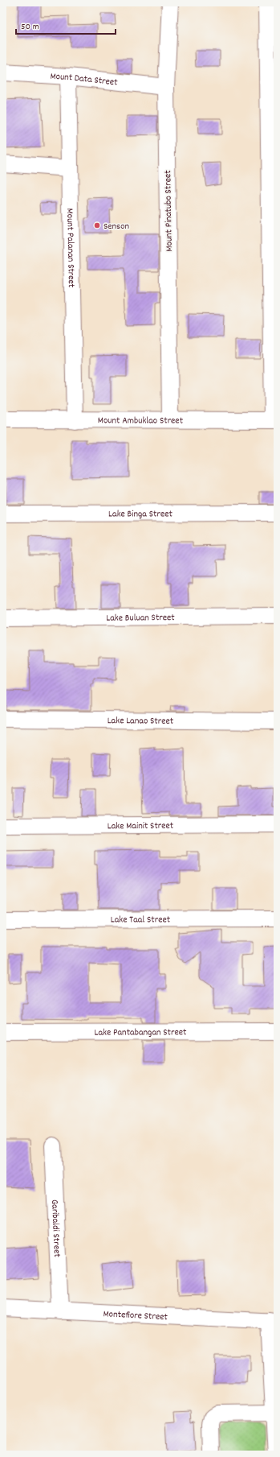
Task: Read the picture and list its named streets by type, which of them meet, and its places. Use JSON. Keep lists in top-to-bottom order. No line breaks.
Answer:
{"streets":{"street":["Mount Data Street","Mount Pinatubo Street","Mount Palanan Street","Mount Ambuklao Street","Lake Binga Street","Lake Buluan Street","Lake Lanao Street","Lake Mainit Street","Lake Taal Street","Lake Pantabangan Street","Garibaldi Street","Montefiore Street"]},"crossings":[["Mount Data Street","Mount Pinatubo Street"],["Mount Data Street","Mount Palanan Street"],["Mount Pinatubo Street","Mount Ambuklao Street"],["Mount Palanan Street","Mount Ambuklao Street"],["Garibaldi Street","Montefiore Street"]],"places":["Senson"],"scale_bar":"50 m"}
